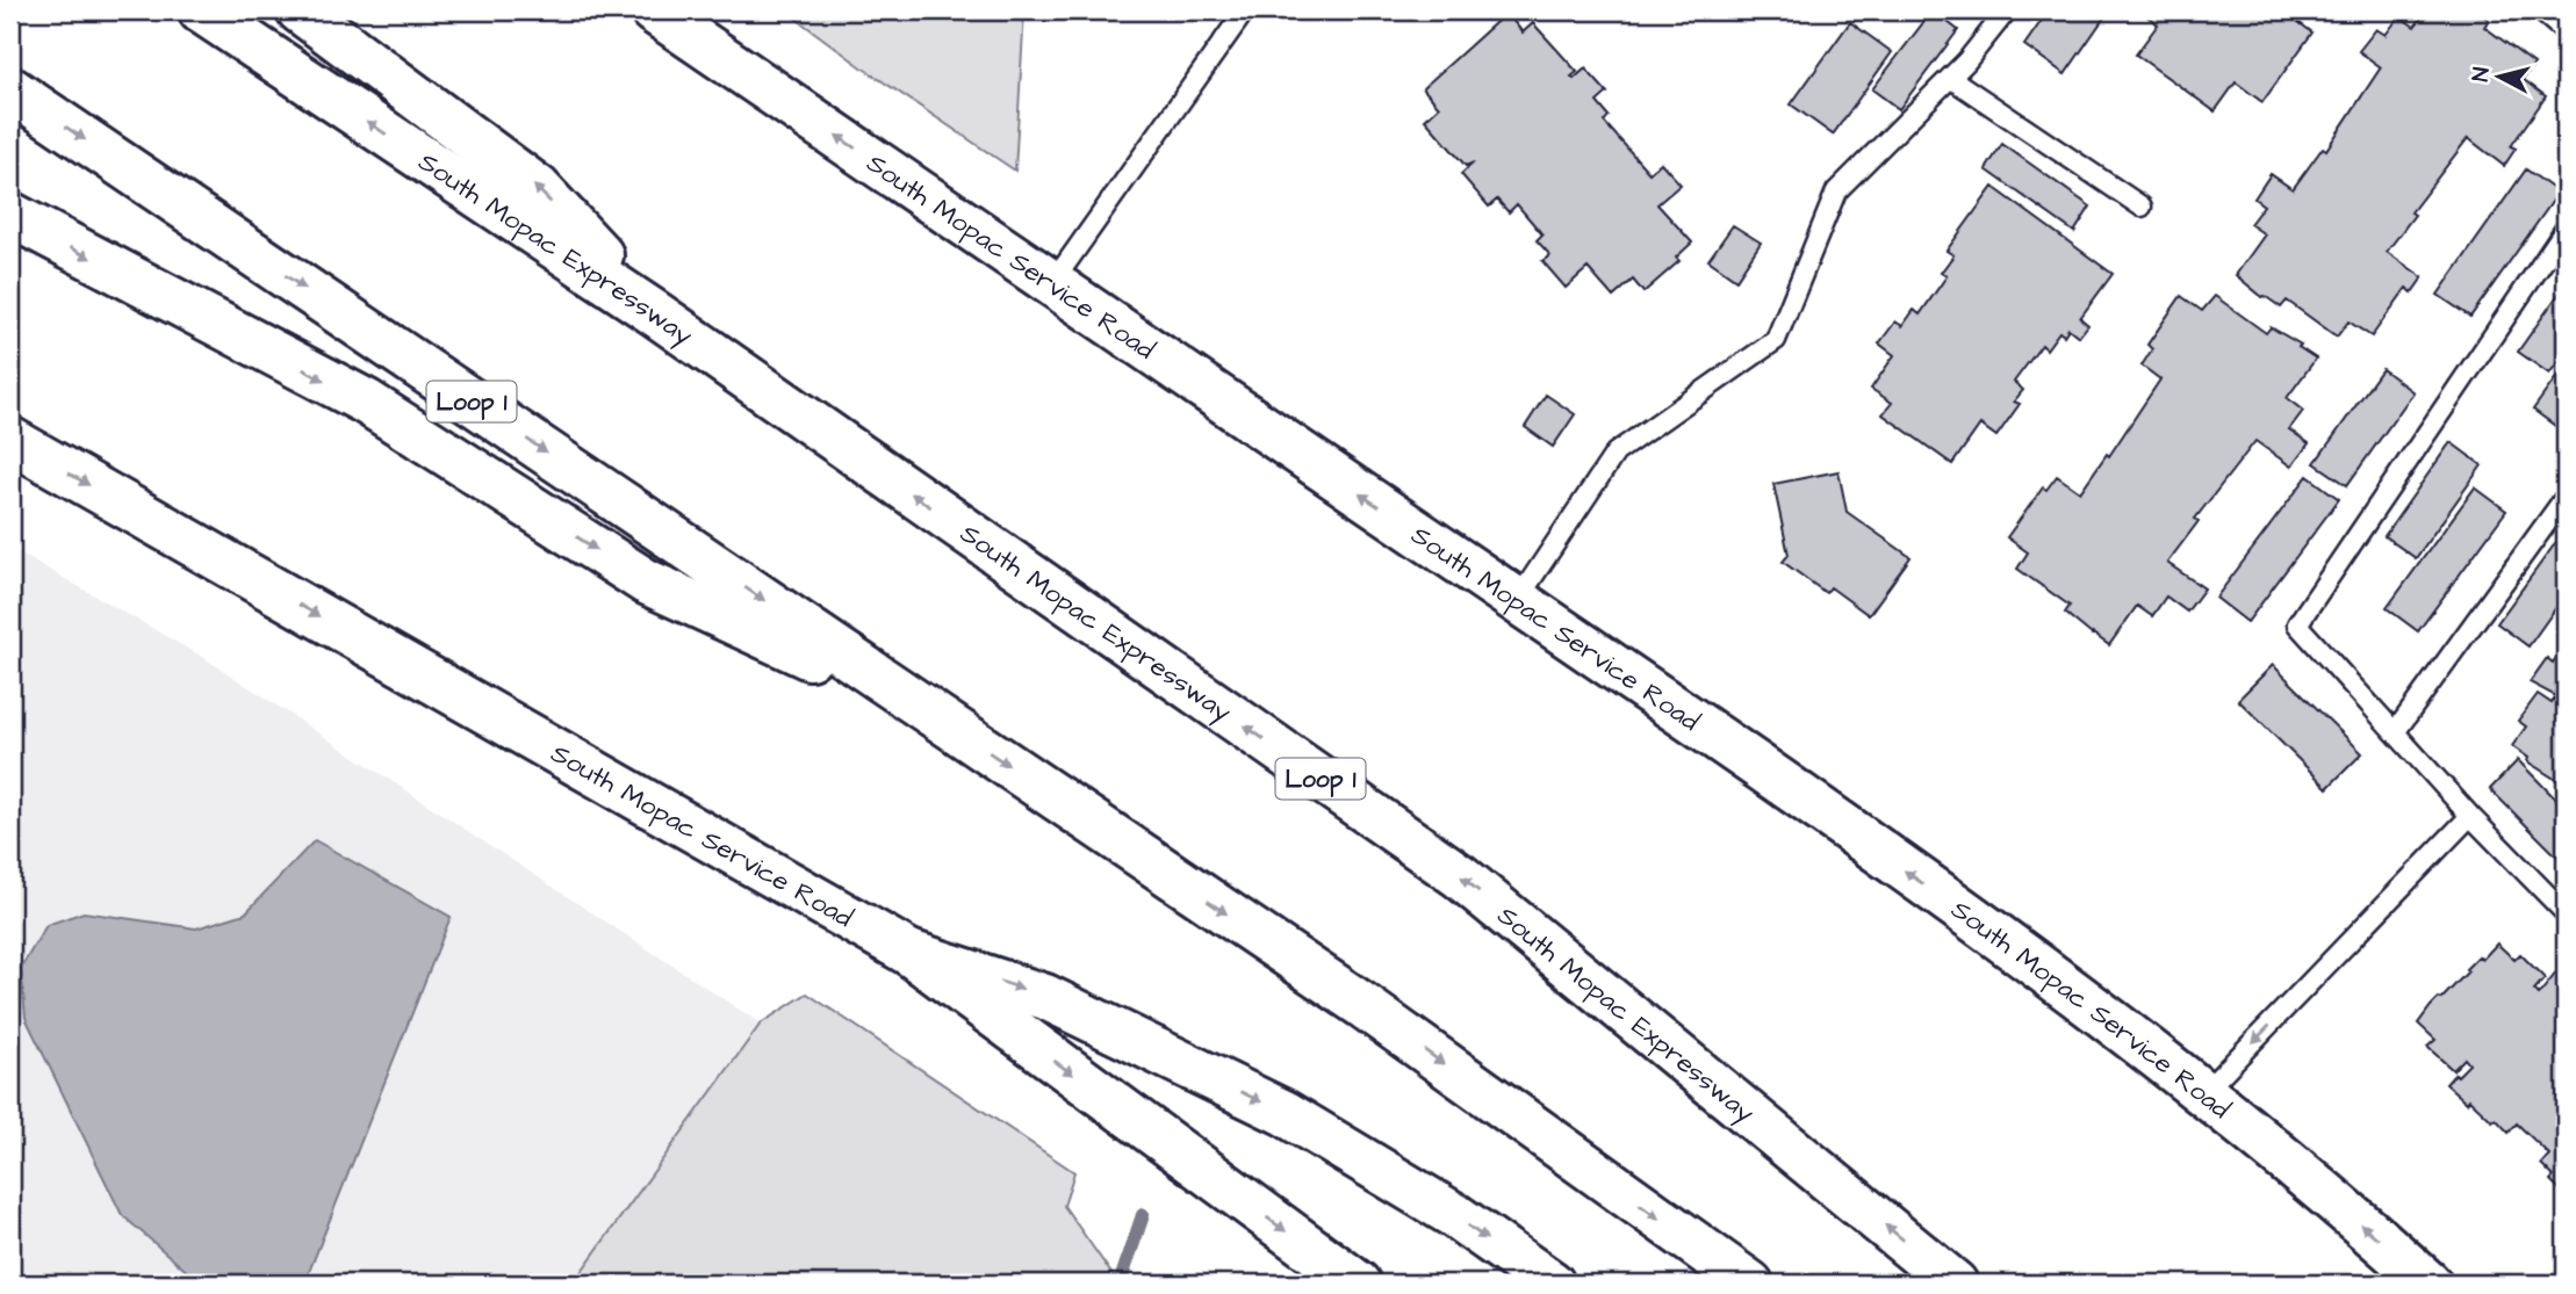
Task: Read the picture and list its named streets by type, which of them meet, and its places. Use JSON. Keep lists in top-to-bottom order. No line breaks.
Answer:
{"streets":{"main road":["South Mopac Expressway","South Mopac Service Road","Loop 1"]},"north":"left"}
